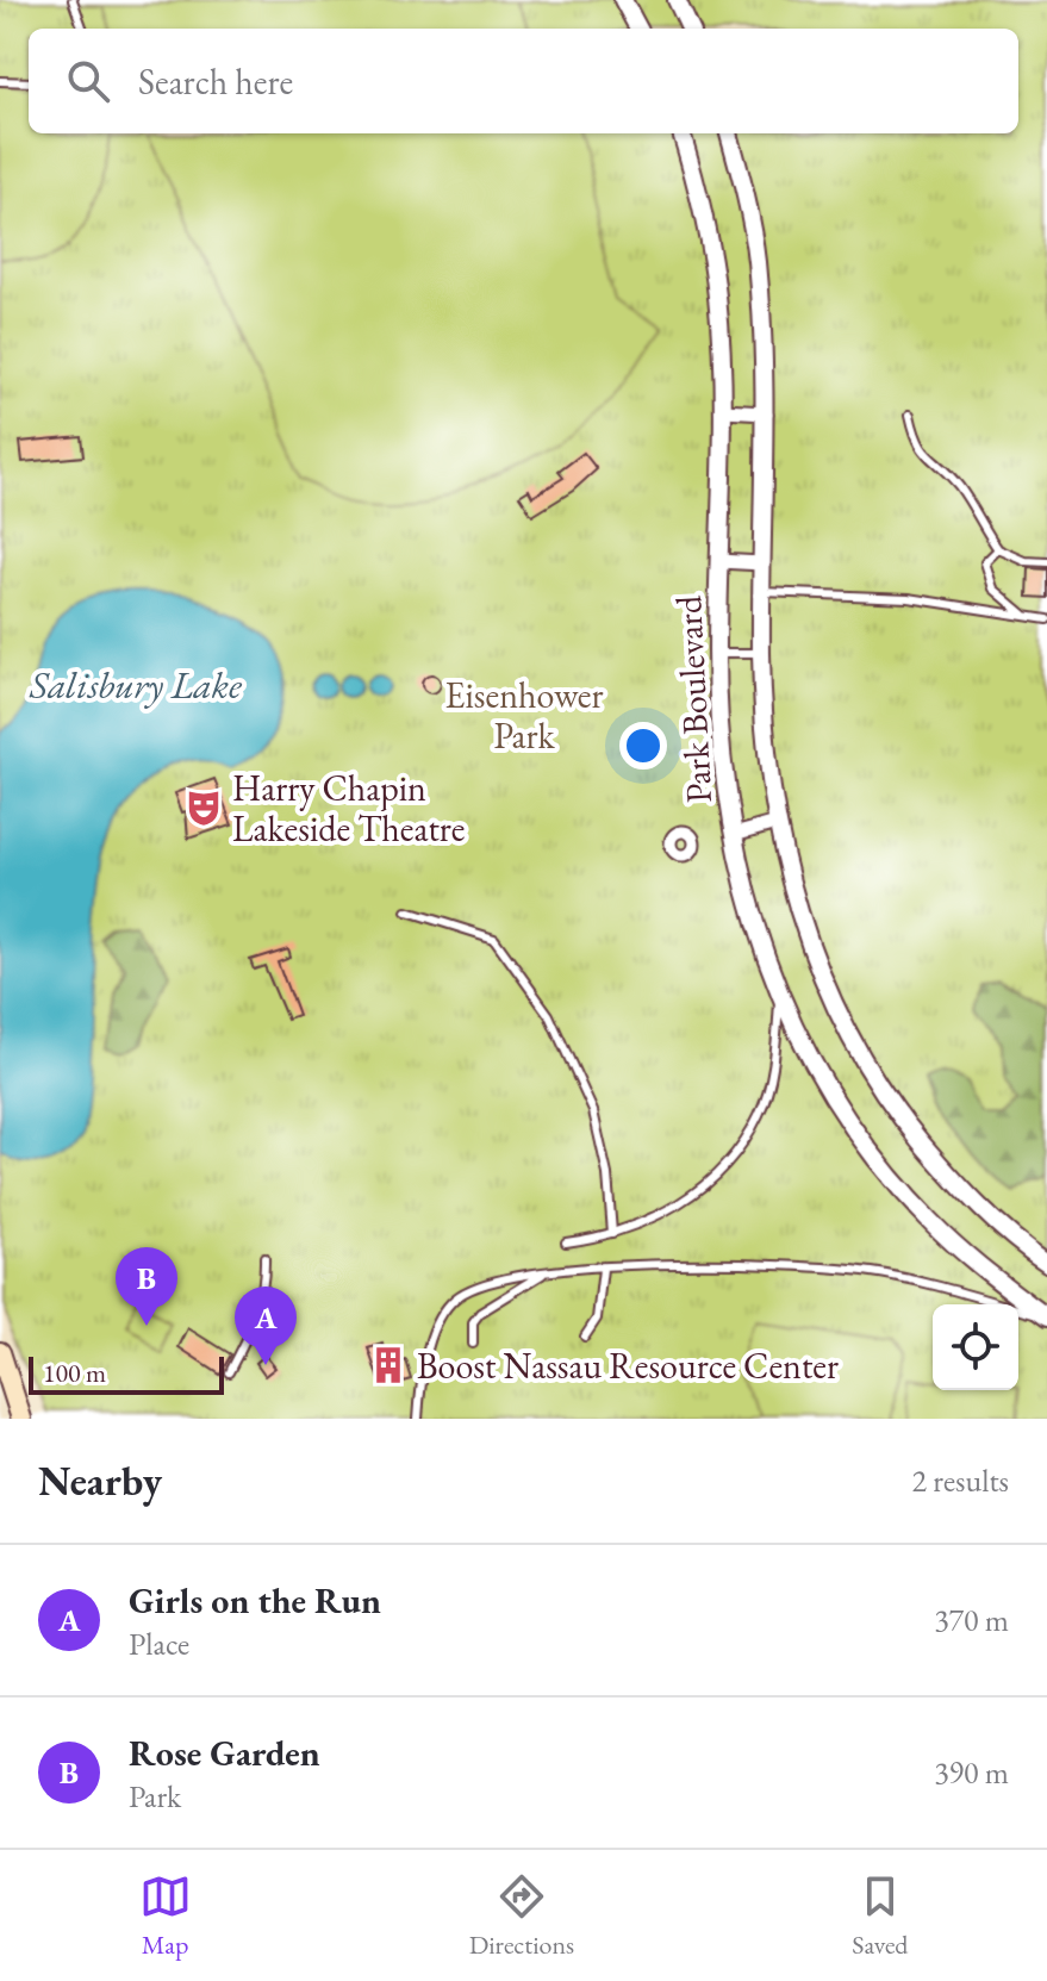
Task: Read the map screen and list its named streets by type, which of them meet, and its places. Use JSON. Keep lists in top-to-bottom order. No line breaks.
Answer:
{"streets":{"street":["Park Boulevard"]},"water":["Salisbury Lake"],"parks":["Eisenhower Park"],"places":{"theatre":["Harry Chapin Lakeside Theatre"],"building":["Boost Nassau Resource Center"]},"scale_bar":"100 m","page":{"search":"Search here","pins":["B","A"],"scale":"100 m","heading":["Nearby","2 results"],"list":[{"mark":"A","name":"Girls on the Run","note":"Place","value":"370 m"},{"mark":"B","name":"Rose Garden","note":"Park","value":"390 m"}],"nav":["Map","Directions","Saved"]}}
